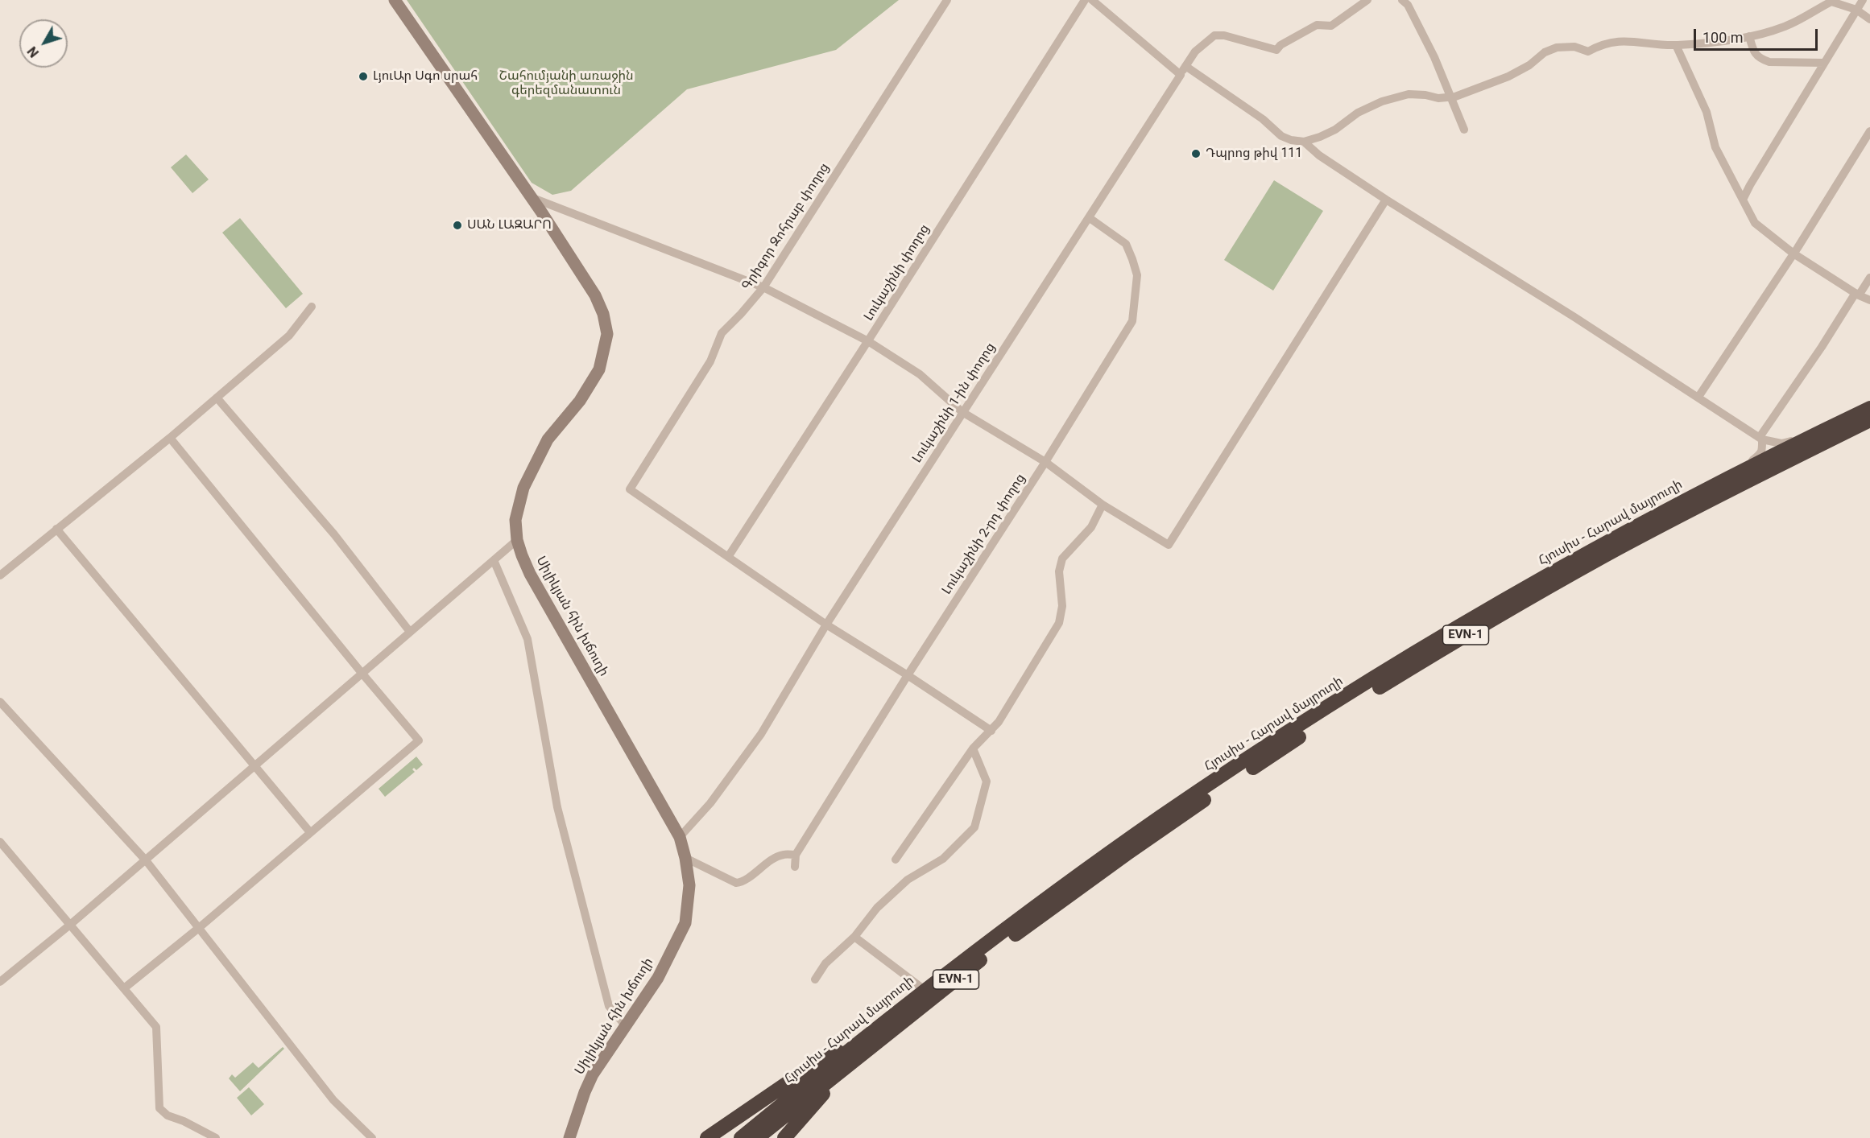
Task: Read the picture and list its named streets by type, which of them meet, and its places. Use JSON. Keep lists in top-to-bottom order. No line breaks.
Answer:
{"streets":{"highway":["Հյուսիս - Հարավ մայրուղի","EVN-1"],"street":["Գրիգոր Զոհրաբ փողոց","Լուկաշինի փողոց","Լուկաշինի 1-ին փողոց","Լուկաշինի 2-րդ փողոց","Սիլիկյան հին խճուղի"]},"crossings":[["Գրիգոր Զոհրաբ փողոց","Լուկաշինի փողոց"],["Լուկաշինի 1-ին փողոց","Լուկաշինի 2-րդ փողոց"],["Լուկաշինի 1-ին փողոց","Սիլիկյան հին խճուղի"]],"parks":["Շահումյանի առաջին գերեզմանատուն"],"places":["ԼյուԱր Սգո սրահ","Դպրոց թիվ 111","ՍԱՆ ԼԱԶԱՐՈ"],"scale_bar":"100 m","north":"bottom left"}
